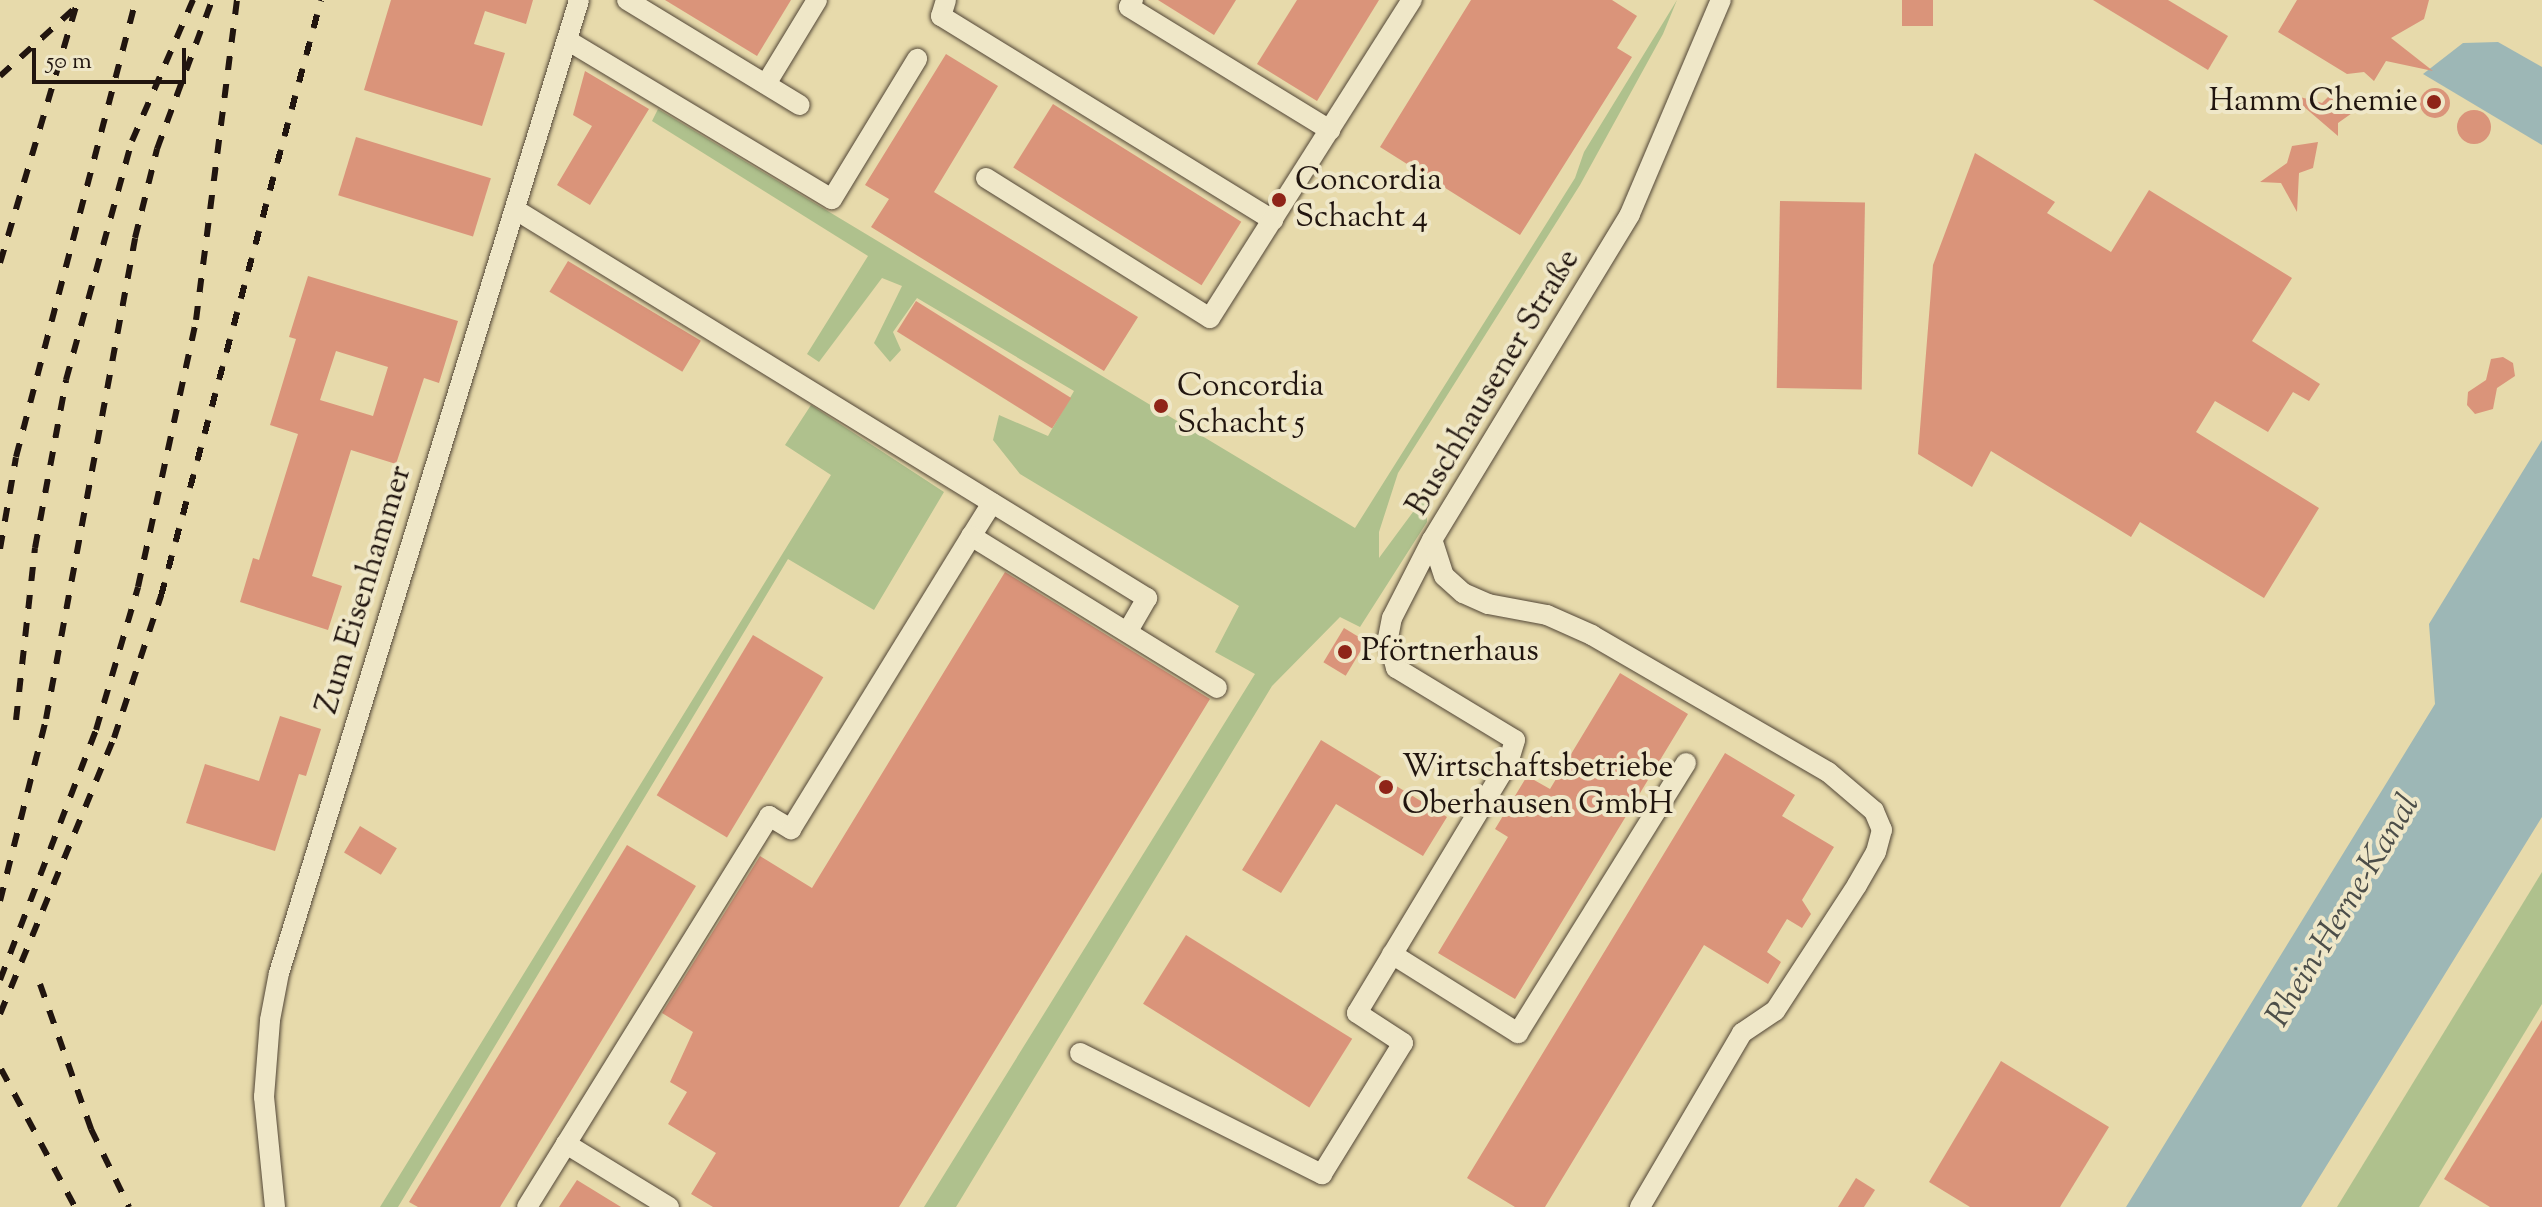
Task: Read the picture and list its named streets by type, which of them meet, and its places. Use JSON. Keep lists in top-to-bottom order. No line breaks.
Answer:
{"streets":{"street":["Buschhausener Straße","Zum Eisenhammer"]},"water":["Rhein-Herne-Kanal"],"places":["Hamm Chemie","Concordia Schacht 4","Concordia Schacht 5","Pförtnerhaus","Wirtschaftsbetriebe Oberhausen GmbH"],"scale_bar":"50 m"}
